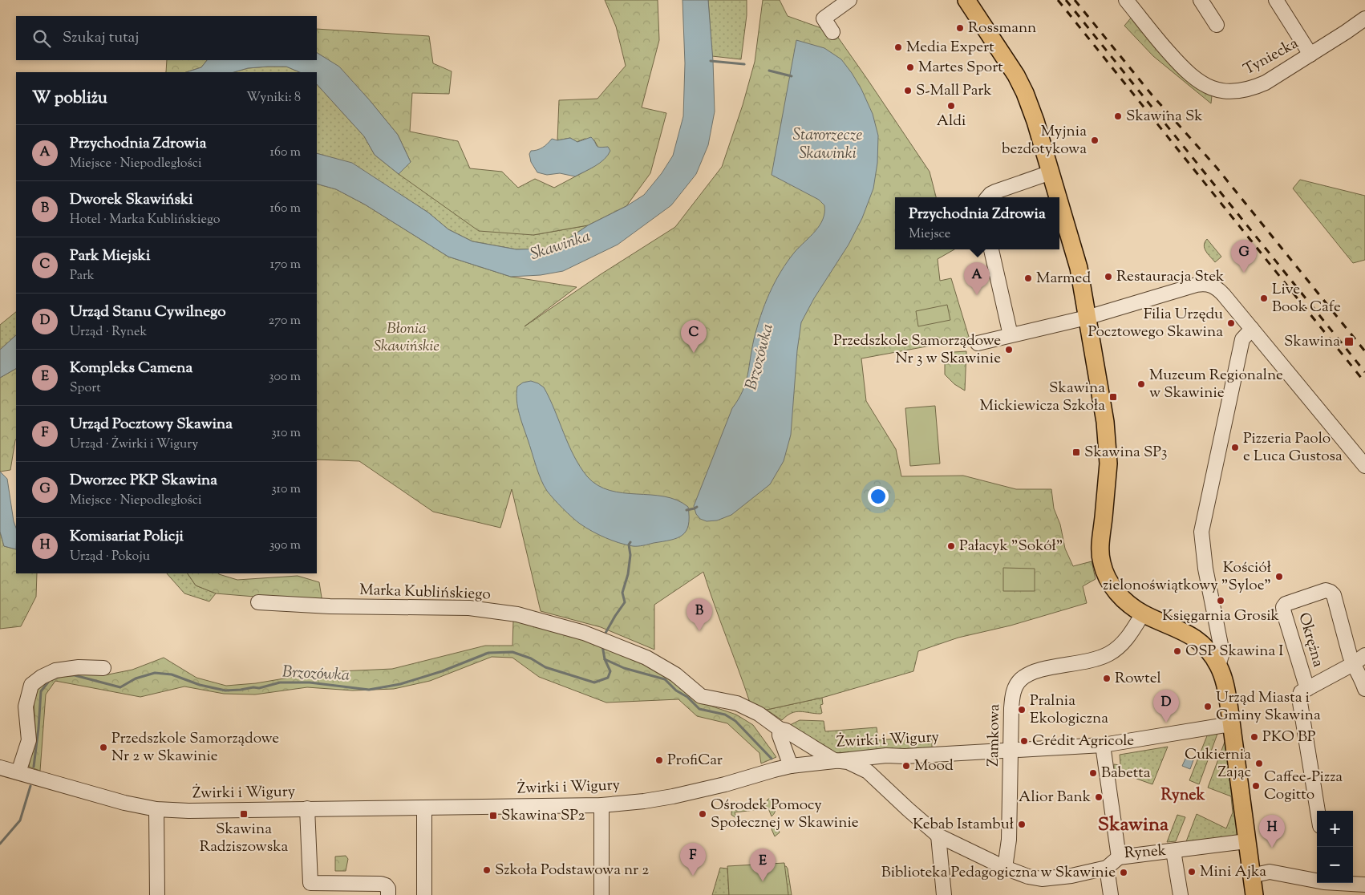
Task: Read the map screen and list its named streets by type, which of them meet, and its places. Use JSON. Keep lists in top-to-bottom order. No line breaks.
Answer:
{"streets":{"street":["Tyniecka","Marka Kublińskiego","Okrężna","Zamkowa","Żwirki i Wigury","Rynek"]},"crossings":[["Marka Kublińskiego","Żwirki i Wigury"],["Zamkowa","Żwirki i Wigury"],["Żwirki i Wigury","Rynek"]],"districts":["Rynek","Skawina"],"water":["Starorzecze Skawinki","Skawinka","Brzozówka"],"parks":["Błonia Skawińskie"],"places":{"other":["Rossmann","Media Expert","Martes Sport","S-Mall Park","Aldi","Skawina Sk","Myjnia bezdotykowa","Restauracja Stek","Marmed","Live Book Cafe","Filia Urzędu Pocztowego Skawina","Przedszkole Samorządowe Nr 3 w Skawinie","Muzeum Regionalne w Skawinie","Pizzeria Paolo e Luca Gustosa","Pałacyk \"Sokół\"","Kościół zielonoświątkowy \"Syloe\"","Księgarnia Grosik","OSP Skawina I","Rowtel","Urząd Miasta i Gminy Skawina","Pralnia Ekologiczna","PKO BP","Crédit Agricole","Przedszkole Samorządowe Nr 2 w Skawinie","ProfiCar","Cukiernia Zając","Mood","Babetta","Caffee-Pizza Cogitto","Alior Bank","Ośrodek Pomocy Społecznej w Skawinie","Kebab Istambuł","Szkoła Podstawowa nr 2","Mini Ajka","Biblioteka Pedagogiczna w Skawinie"],"transit":["Skawina","Skawina Mickiewicza Szkoła","Skawina SP3","Skawina Radziszowska","Skawina SP2"]},"page":{"search":"Szukaj tutaj","heading":["W pobliżu","Wyniki: 8"],"list":[{"mark":"A","name":"Przychodnia Zdrowia","note":"Miejsce · Niepodległości","value":"160 m"},{"mark":"B","name":"Dworek Skawiński","note":"Hotel · Marka Kublińskiego","value":"160 m"},{"mark":"C","name":"Park Miejski","note":"Park","value":"170 m"},{"mark":"D","name":"Urząd Stanu Cywilnego","note":"Urząd · Rynek","value":"270 m"},{"mark":"E","name":"Kompleks Camena","note":"Sport","value":"300 m"},{"mark":"F","name":"Urząd Pocztowy Skawina","note":"Urząd · Żwirki i Wigury","value":"310 m"},{"mark":"G","name":"Dworzec PKP Skawina","note":"Miejsce · Niepodległości","value":"310 m"},{"mark":"H","name":"Komisariat Policji","note":"Urząd · Pokoju","value":"390 m"}],"popup":["Przychodnia Zdrowia","Miejsce"],"pins":["G","A","C","B","D","H","F","E"],"map_buttons":["+","−"]}}
